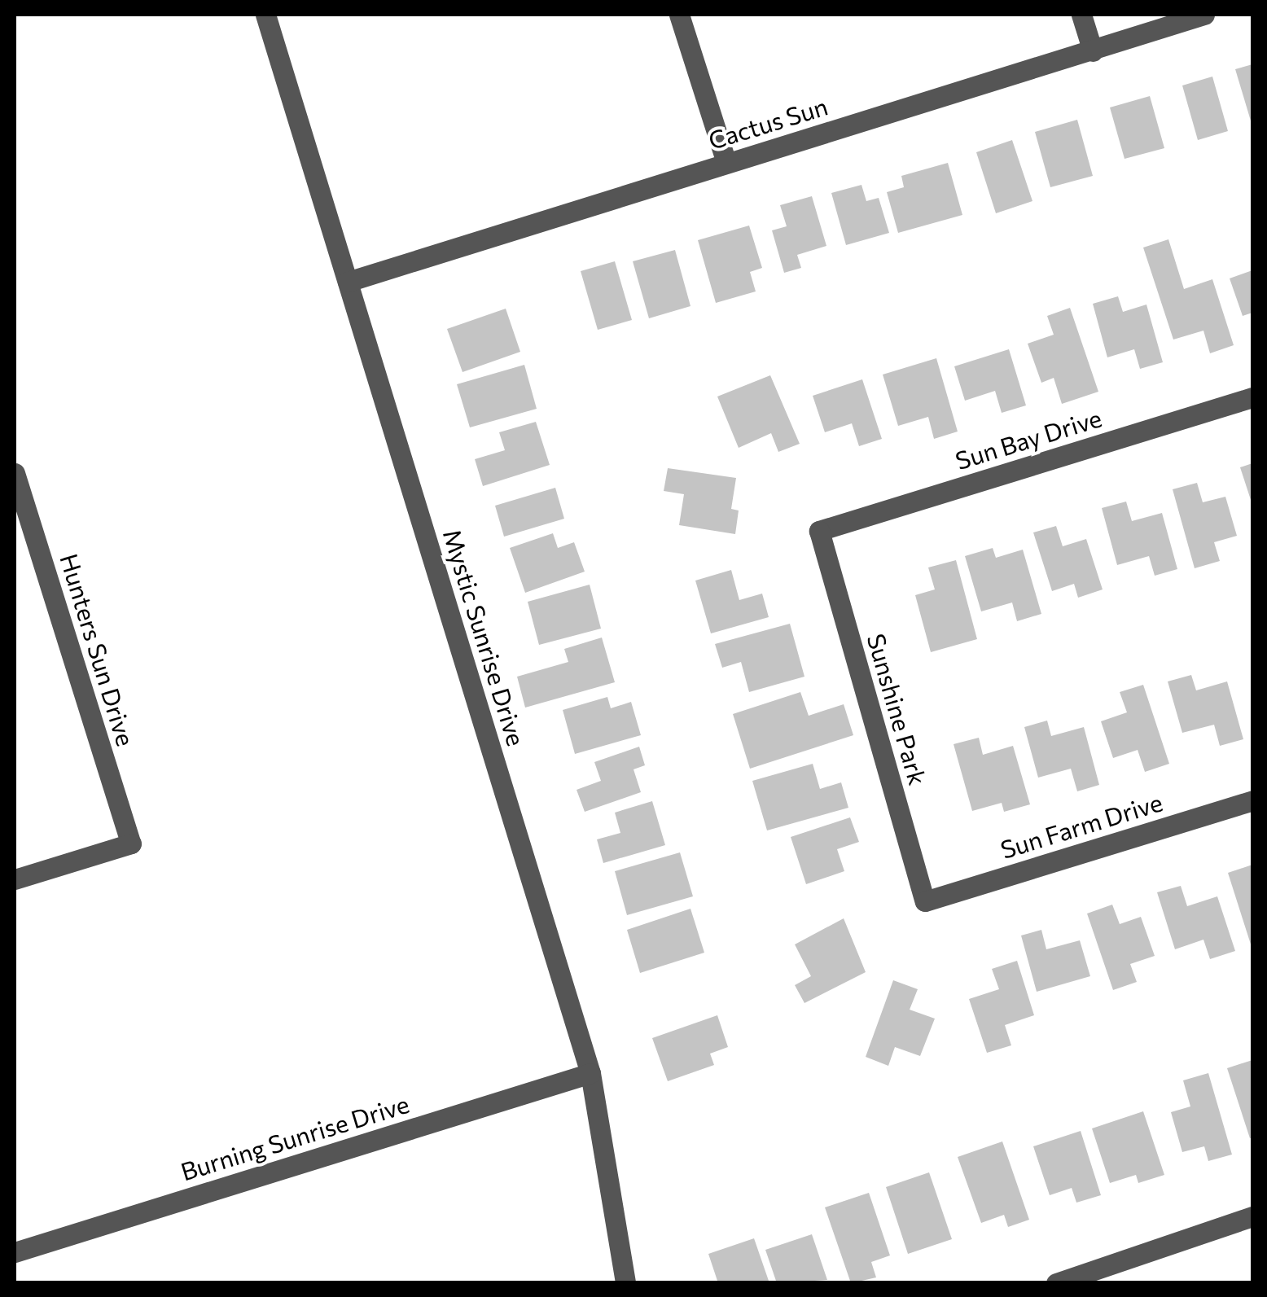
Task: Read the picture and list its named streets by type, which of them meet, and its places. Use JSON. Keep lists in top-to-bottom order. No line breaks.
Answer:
{"streets":{"street":["Cactus Sun","Sun Bay Drive","Mystic Sunrise Drive","Hunters Sun Drive","Sunshine Park","Sun Farm Drive","Burning Sunrise Drive"]},"crossings":[["Cactus Sun","Mystic Sunrise Drive"],["Sun Bay Drive","Sunshine Park"],["Mystic Sunrise Drive","Burning Sunrise Drive"],["Sunshine Park","Sun Farm Drive"]]}
